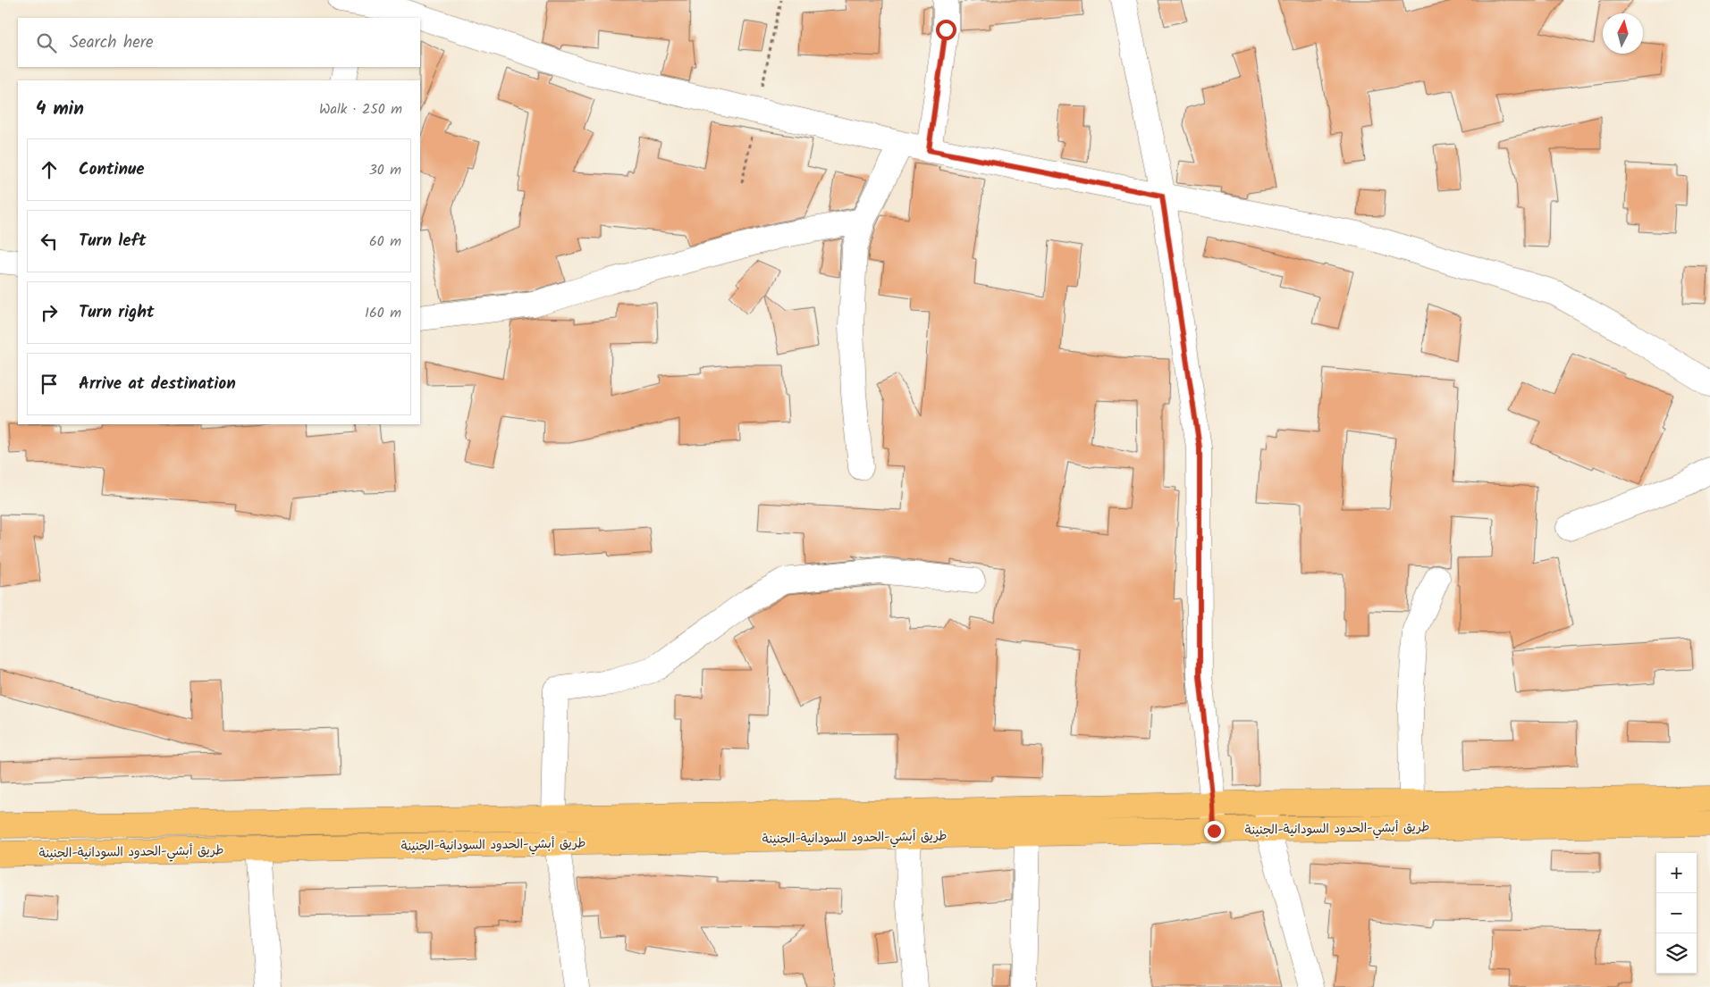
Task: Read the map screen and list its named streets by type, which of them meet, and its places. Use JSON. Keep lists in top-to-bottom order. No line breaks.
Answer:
{"streets":{"highway":["طريق أبشي-الحدود السودانية-الجنينة"]},"north":"top","page":{"search":"Search here","heading":["4 min","Walk · 250 m"],"list":[["Continue","30 m"],["Turn left","60 m"],["Turn right","160 m"],"Arrive at destination"],"map_buttons":["+","−"]}}
